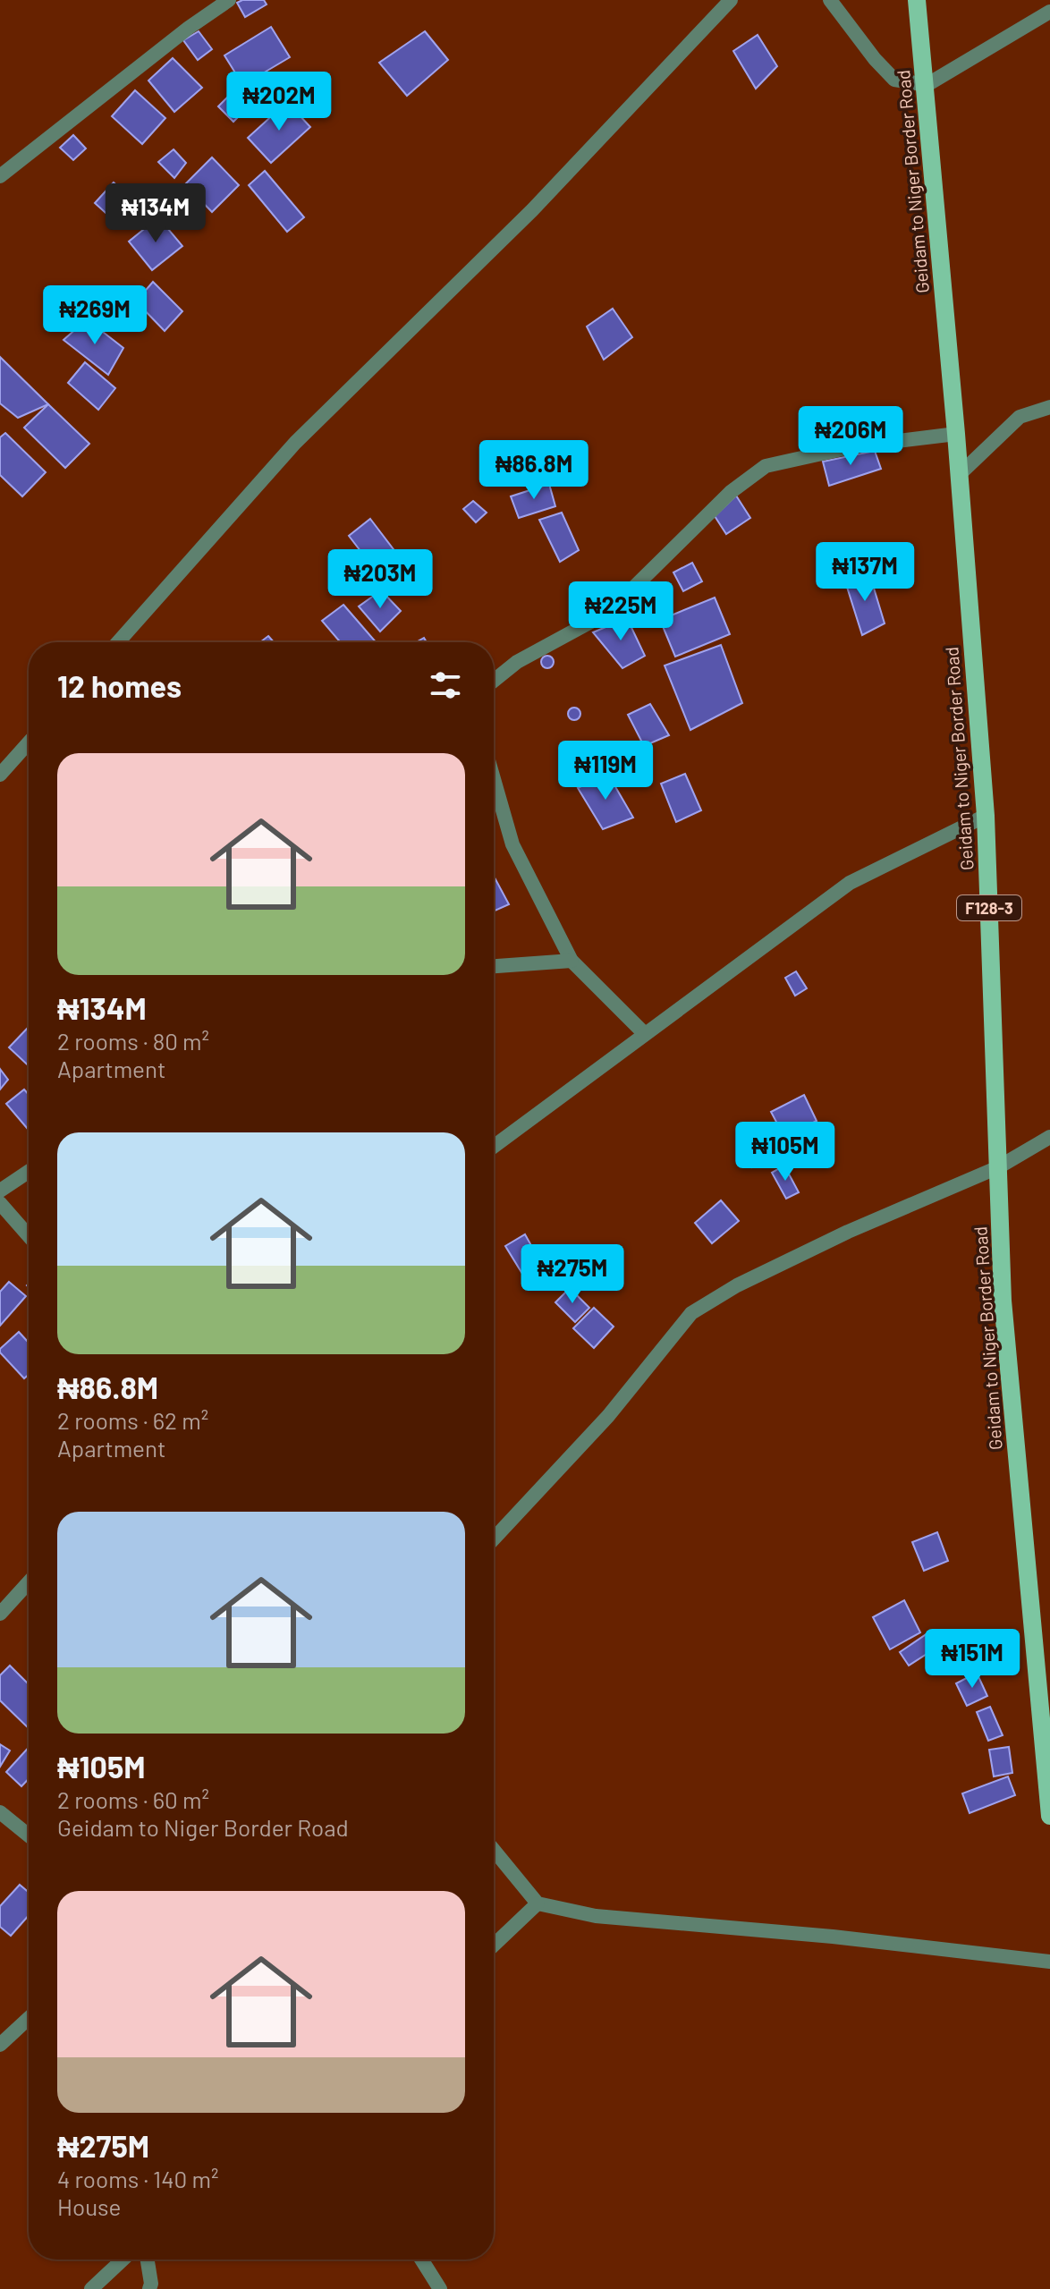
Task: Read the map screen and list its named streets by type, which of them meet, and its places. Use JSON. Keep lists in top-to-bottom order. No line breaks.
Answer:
{"streets":{"main road":["Geidam to Niger Border Road","F128-3"]},"page":{"price":["₦202M","₦134M","₦269M","₦206M","₦86.8M","₦137M","₦203M","₦225M","₦119M","₦105M","₦275M","₦151M"],"heading":"12 homes","list":[{"name":"₦134M","note":"2 rooms · 80 m² · Apartment"},{"name":"₦86.8M","note":"2 rooms · 62 m² · Apartment"},{"name":"₦105M","note":"2 rooms · 60 m² · Geidam to Niger Border Road"},{"name":"₦275M","note":"4 rooms · 140 m² · House"}]}}
